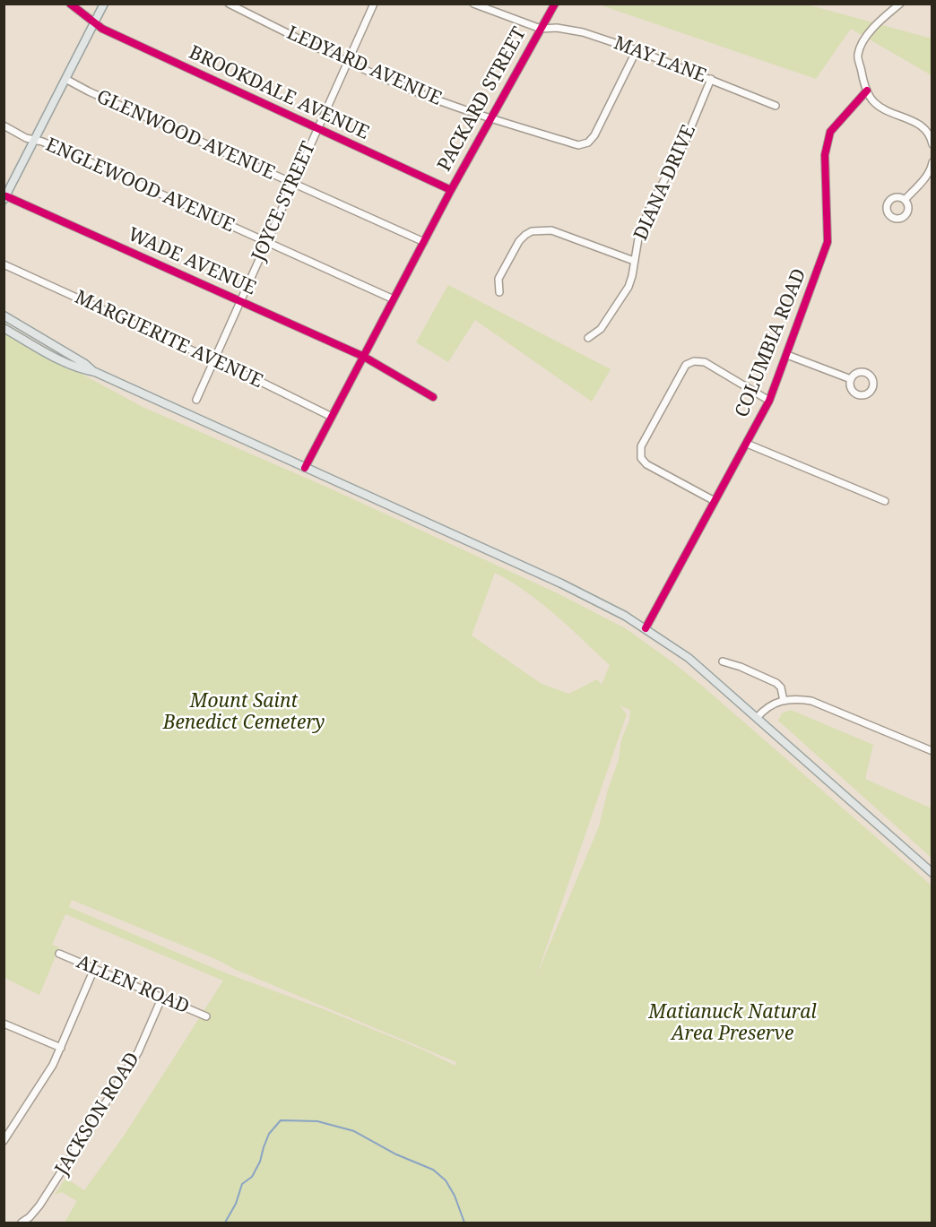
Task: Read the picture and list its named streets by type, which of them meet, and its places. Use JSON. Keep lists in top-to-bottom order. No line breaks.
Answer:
{"streets":{"street":["MAY LANE","LEDYARD AVENUE","BROOKDALE AVENUE","PACKARD STREET","GLENWOOD AVENUE","DIANA DRIVE","ENGLEWOOD AVENUE","JOYCE STREET","WADE AVENUE","MARGUERITE AVENUE","COLUMBIA ROAD","ALLEN ROAD","JACKSON ROAD"]},"crossings":[["MAY LANE","LEDYARD AVENUE"],["MAY LANE","PACKARD STREET"],["MAY LANE","DIANA DRIVE"],["LEDYARD AVENUE","PACKARD STREET"],["LEDYARD AVENUE","JOYCE STREET"],["BROOKDALE AVENUE","PACKARD STREET"],["BROOKDALE AVENUE","JOYCE STREET"],["PACKARD STREET","GLENWOOD AVENUE"],["PACKARD STREET","ENGLEWOOD AVENUE"],["PACKARD STREET","WADE AVENUE"],["PACKARD STREET","MARGUERITE AVENUE"],["GLENWOOD AVENUE","JOYCE STREET"],["ENGLEWOOD AVENUE","JOYCE STREET"],["JOYCE STREET","WADE AVENUE"],["JOYCE STREET","MARGUERITE AVENUE"],["ALLEN ROAD","JACKSON ROAD"]],"parks":["Mount Saint Benedict Cemetery","Matianuck Natural Area Preserve"]}
